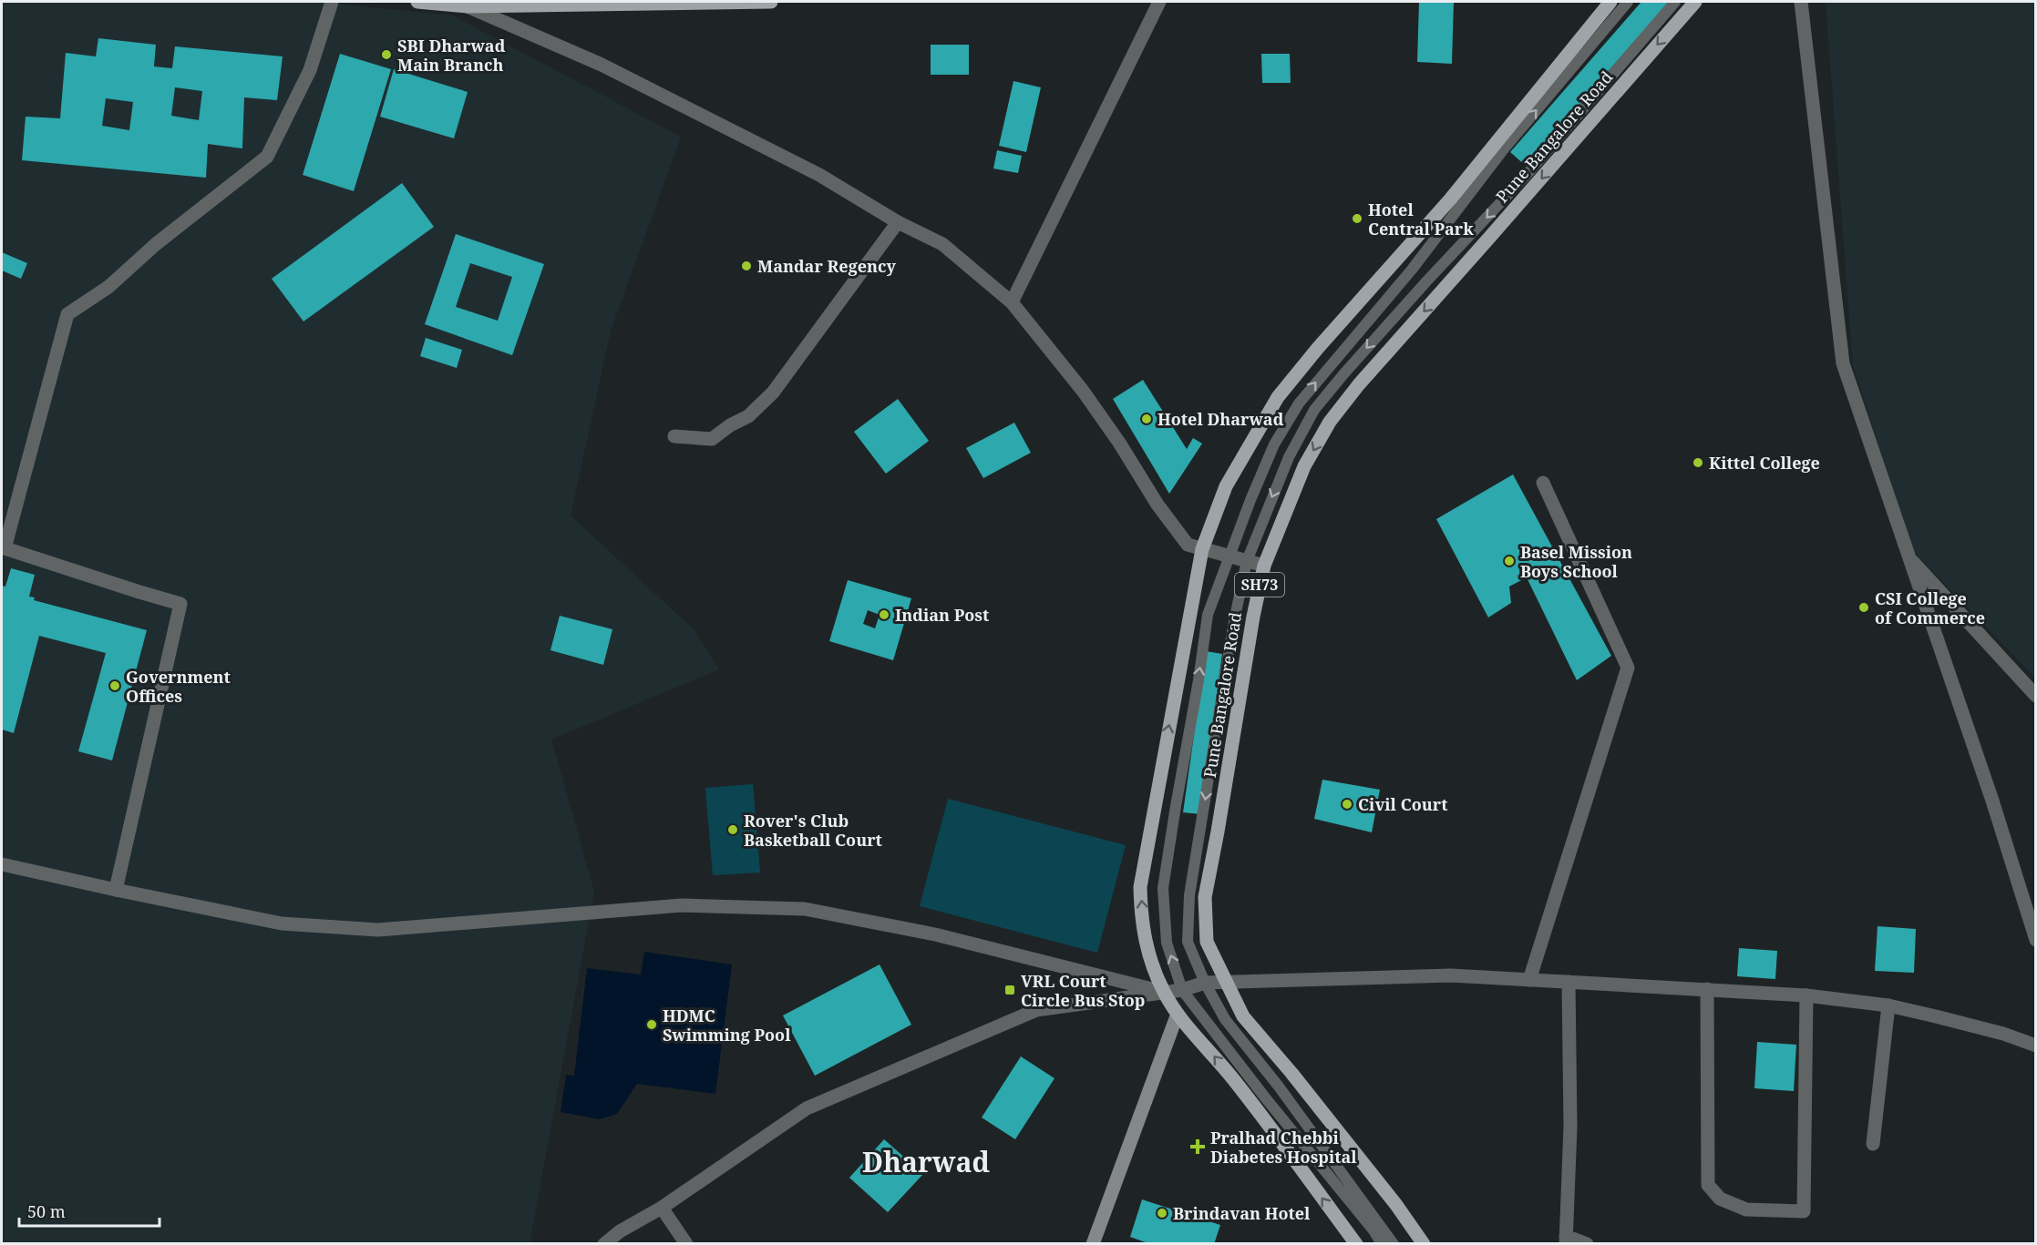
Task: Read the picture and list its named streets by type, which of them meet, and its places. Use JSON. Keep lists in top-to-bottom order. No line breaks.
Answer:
{"streets":{"main road":["Pune Bangalore Road","SH73"]},"districts":["Dharwad"],"places":{"other":["SBI Dharwad Main Branch","Hotel Central Park","Mandar Regency","Hotel Dharwad","Kittel College","Basel Mission Boys School","CSI College of Commerce","Indian Post","Government Offices","Civil Court","Rover's Club Basketball Court","HDMC Swimming Pool","Brindavan Hotel"],"transit":["VRL Court Circle Bus Stop"],"health":["Pralhad Chebbi Diabetes Hospital"]},"scale_bar":"50 m"}
